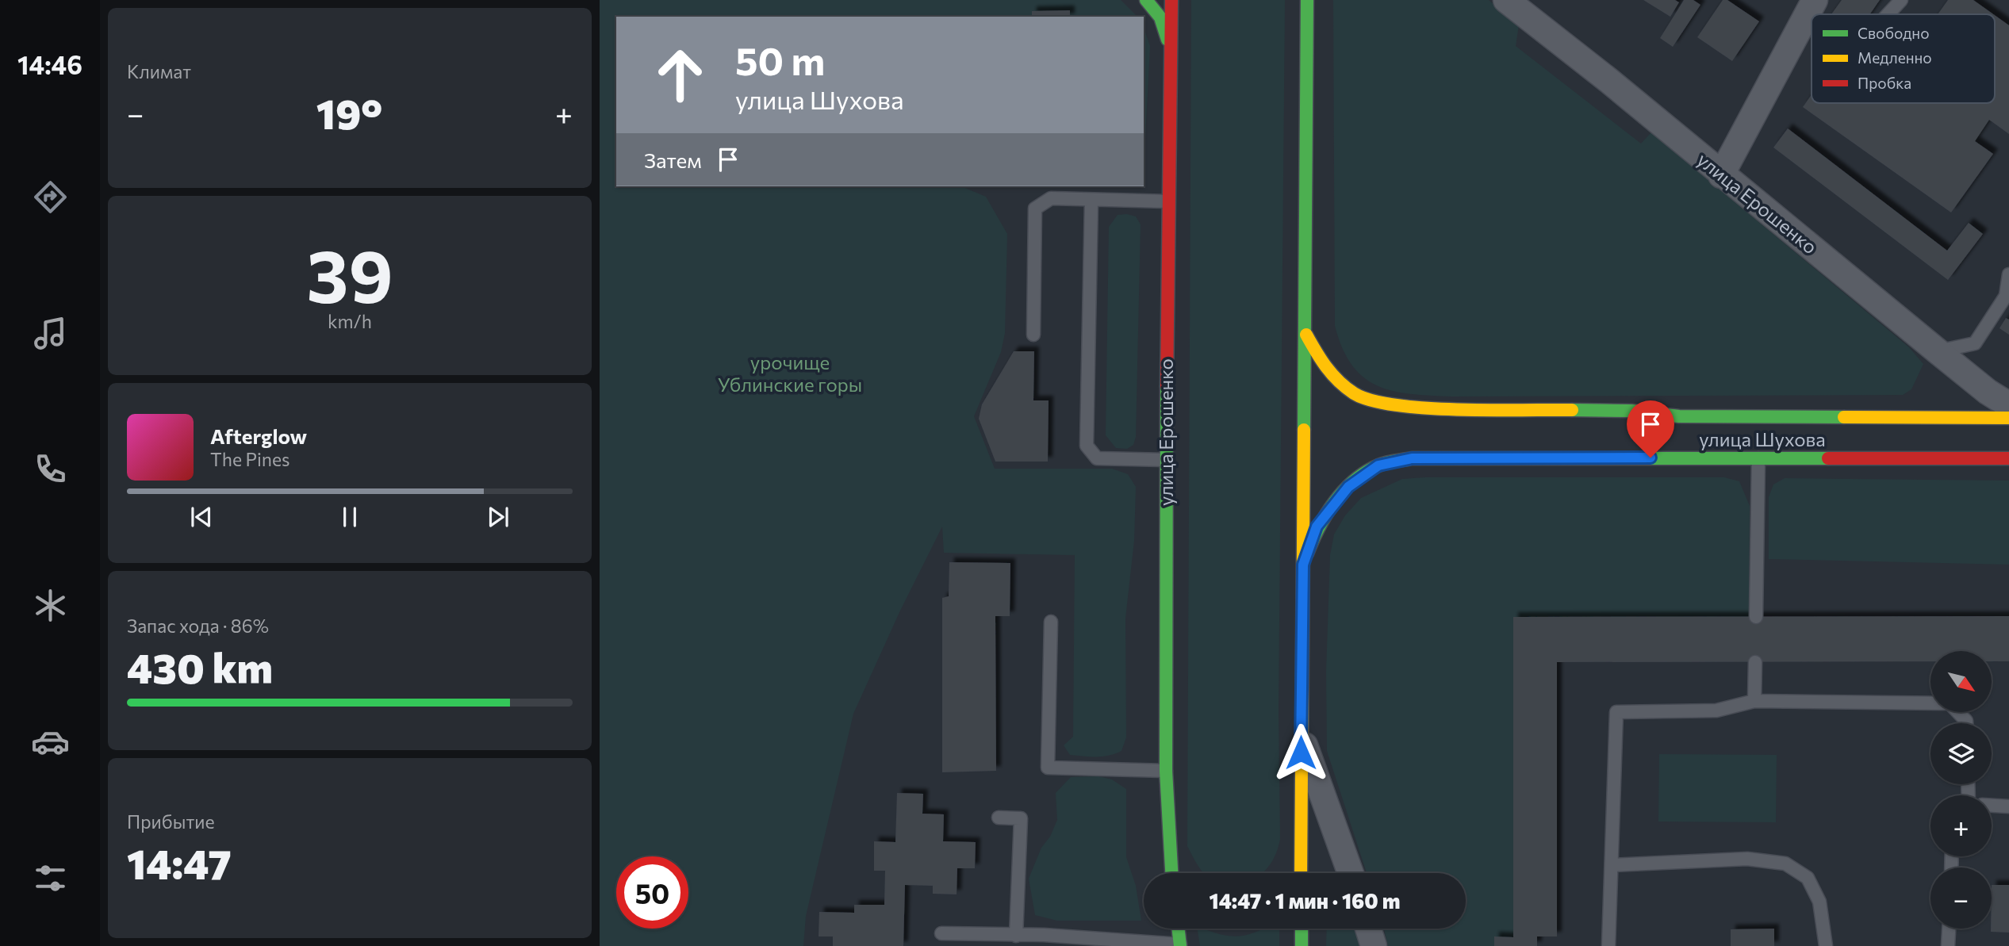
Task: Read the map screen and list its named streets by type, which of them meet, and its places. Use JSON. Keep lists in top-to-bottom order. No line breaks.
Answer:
{"streets":{"main road":["улица Ерошенко","улица Шухова"]},"parks":["урочище Ублинские горы"],"legend":["Свободно","Медленно","Пробка"],"north":"bottom right","page":{"tabs":"14:46","tile":["Климат",["39","km/h"],["Запас хода · 86%","430 km"],["Прибытие","14:47"]],"turn":["50 m","улица Шухова"],"heat":["−","19°","+"],"then":"Затем","song":["Afterglow","The Pines"],"map_buttons":["+","−"],"limit":"50","trip":"14:47 · 1 мин · 160 m"}}
